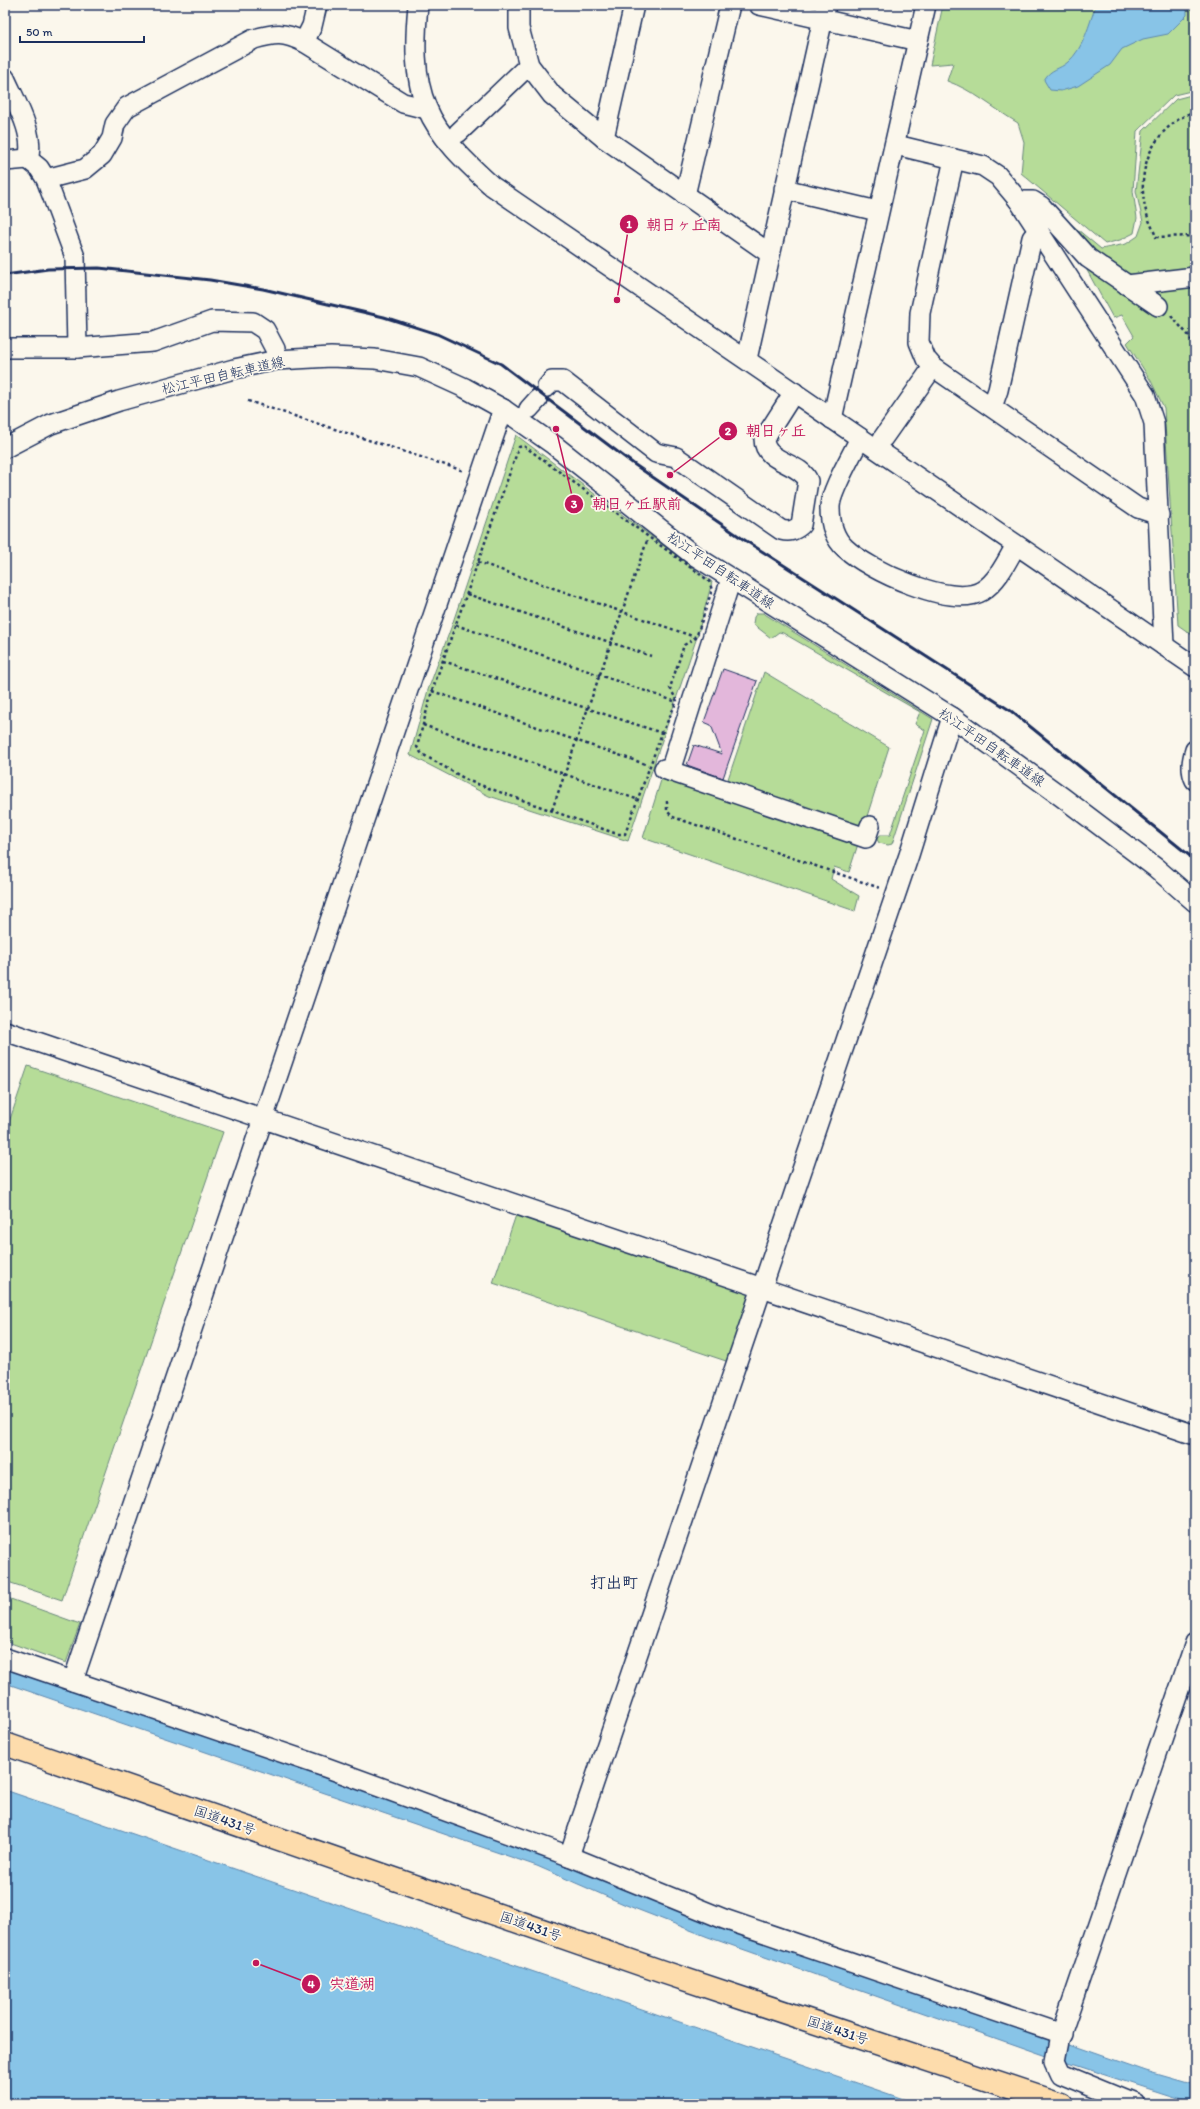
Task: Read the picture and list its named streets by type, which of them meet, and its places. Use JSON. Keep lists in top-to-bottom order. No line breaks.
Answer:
{"streets":{"highway":["国道431号"],"street":["松江平田自転車道線"]},"districts":["打出町"],"places":["朝日ヶ丘南","朝日ヶ丘駅前","朝日ヶ丘","宍道湖"],"scale_bar":"50 m"}
